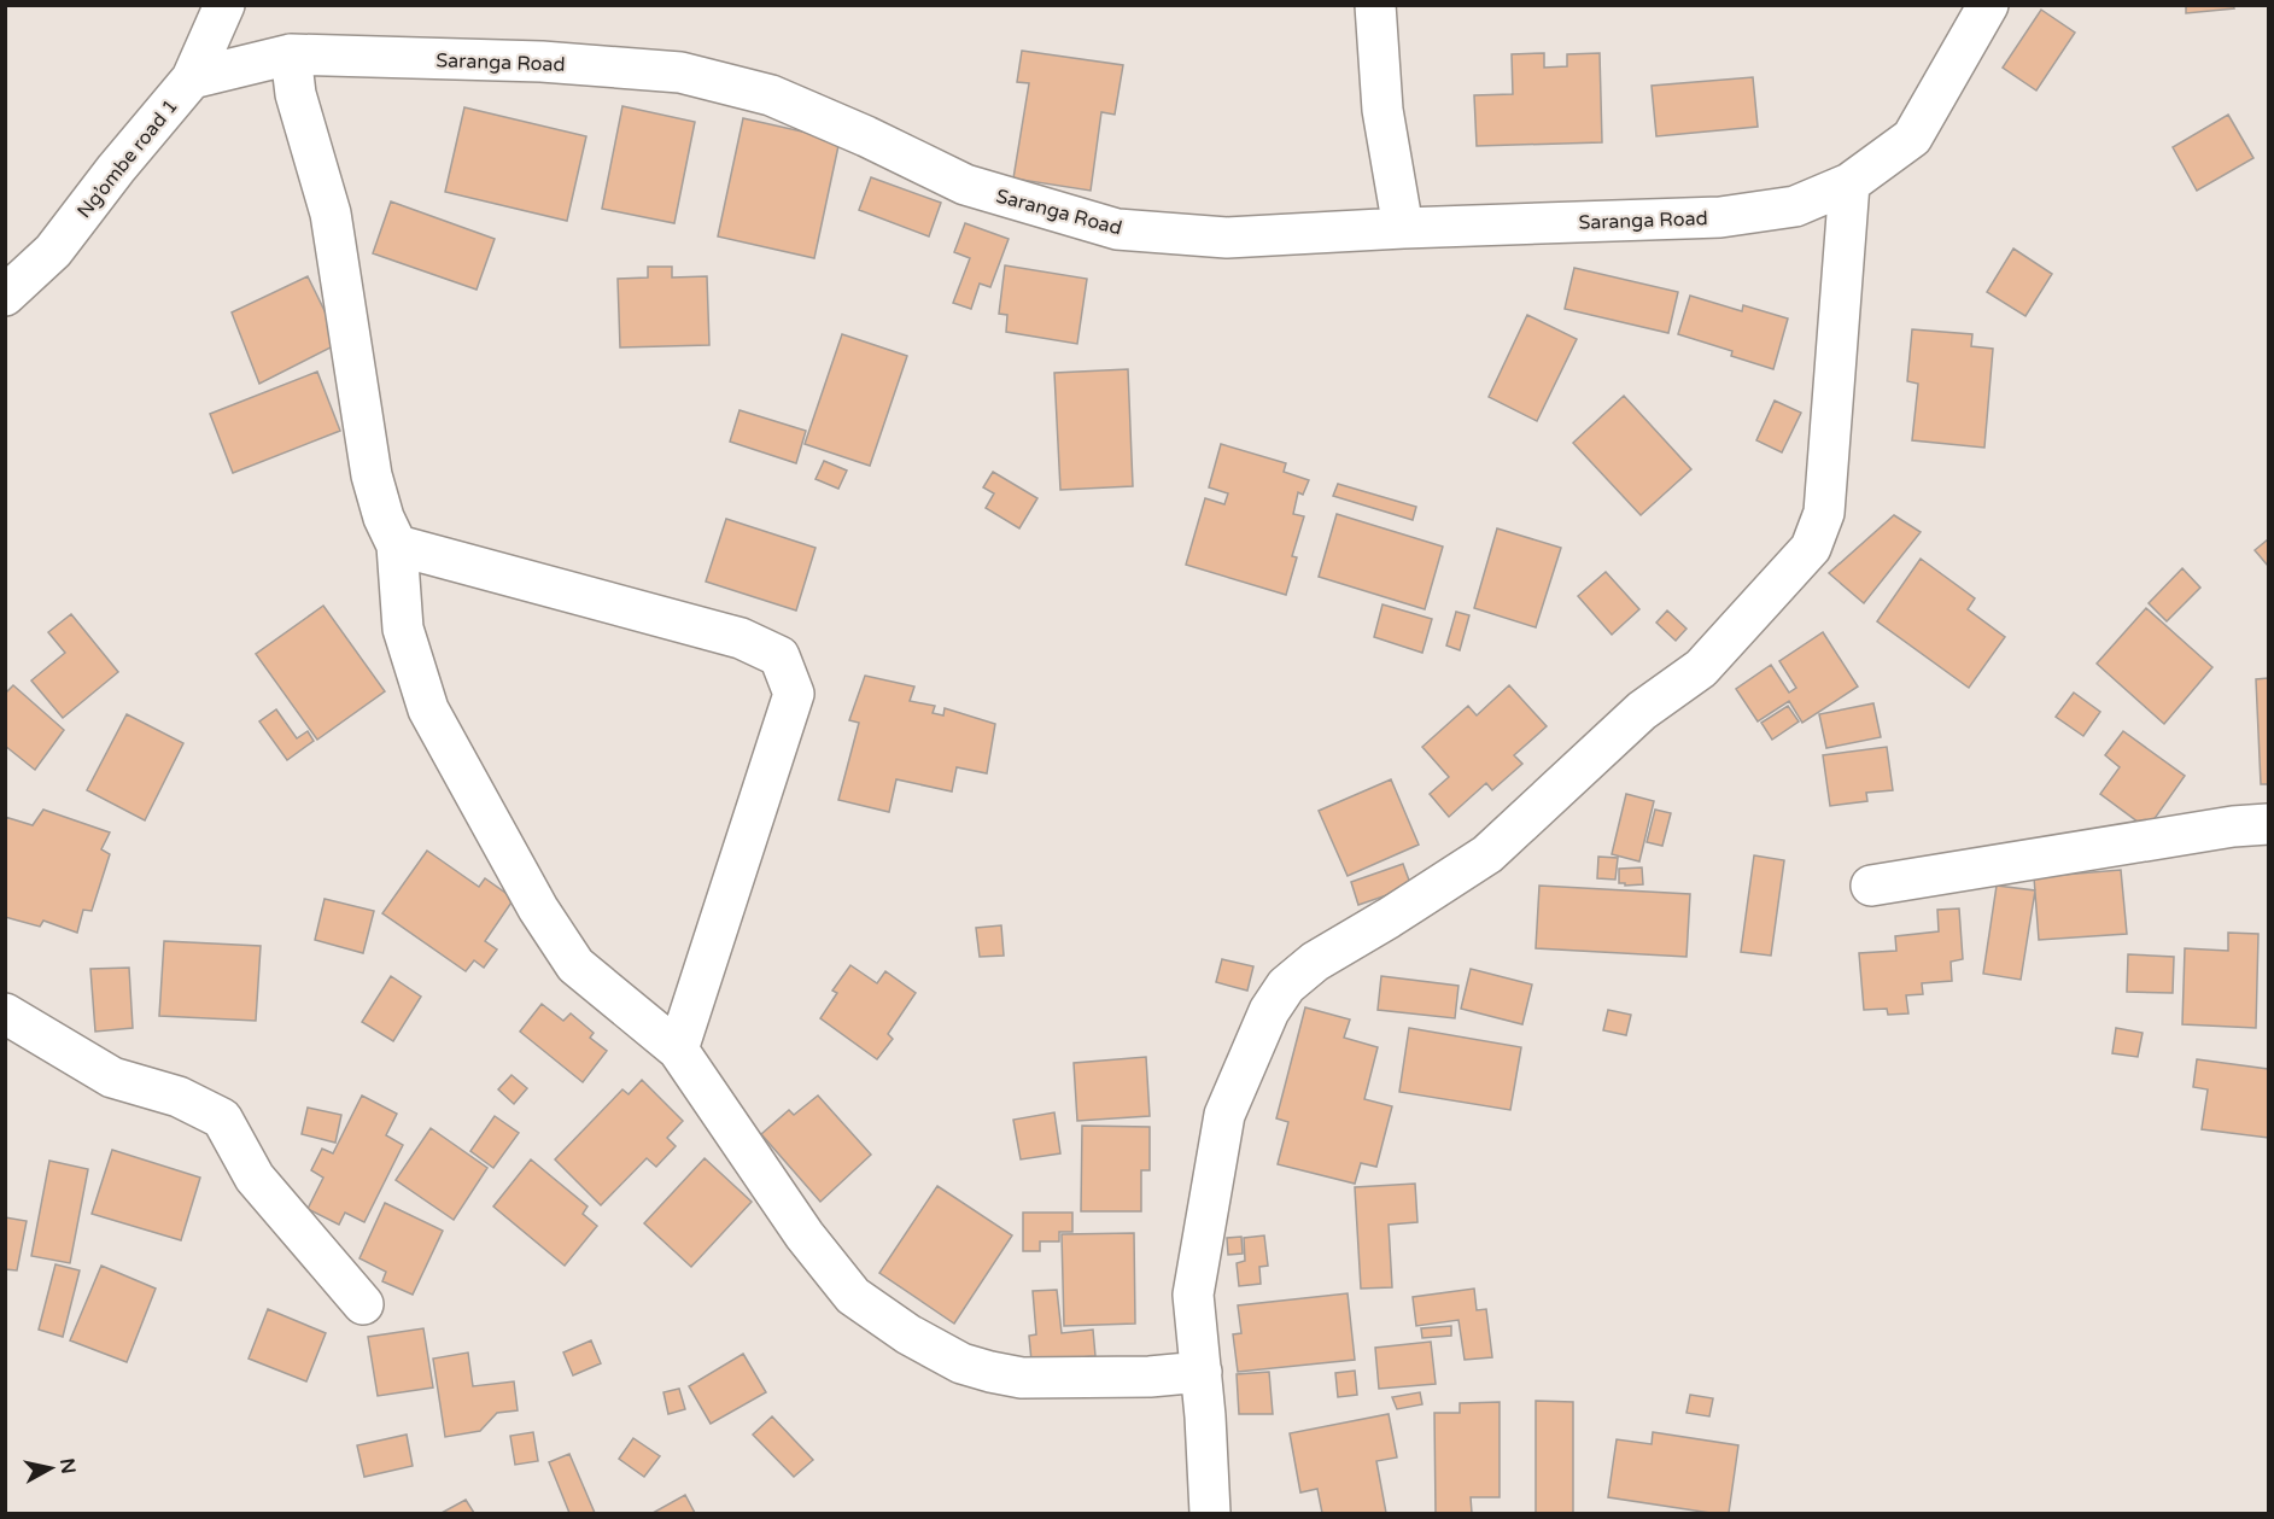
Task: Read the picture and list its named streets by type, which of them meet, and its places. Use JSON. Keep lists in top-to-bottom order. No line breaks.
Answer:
{"streets":{"street":["Saranga Road","Ng’ombe road 1"]},"crossings":[["Saranga Road","Ng’ombe road 1"]],"north":"right"}
